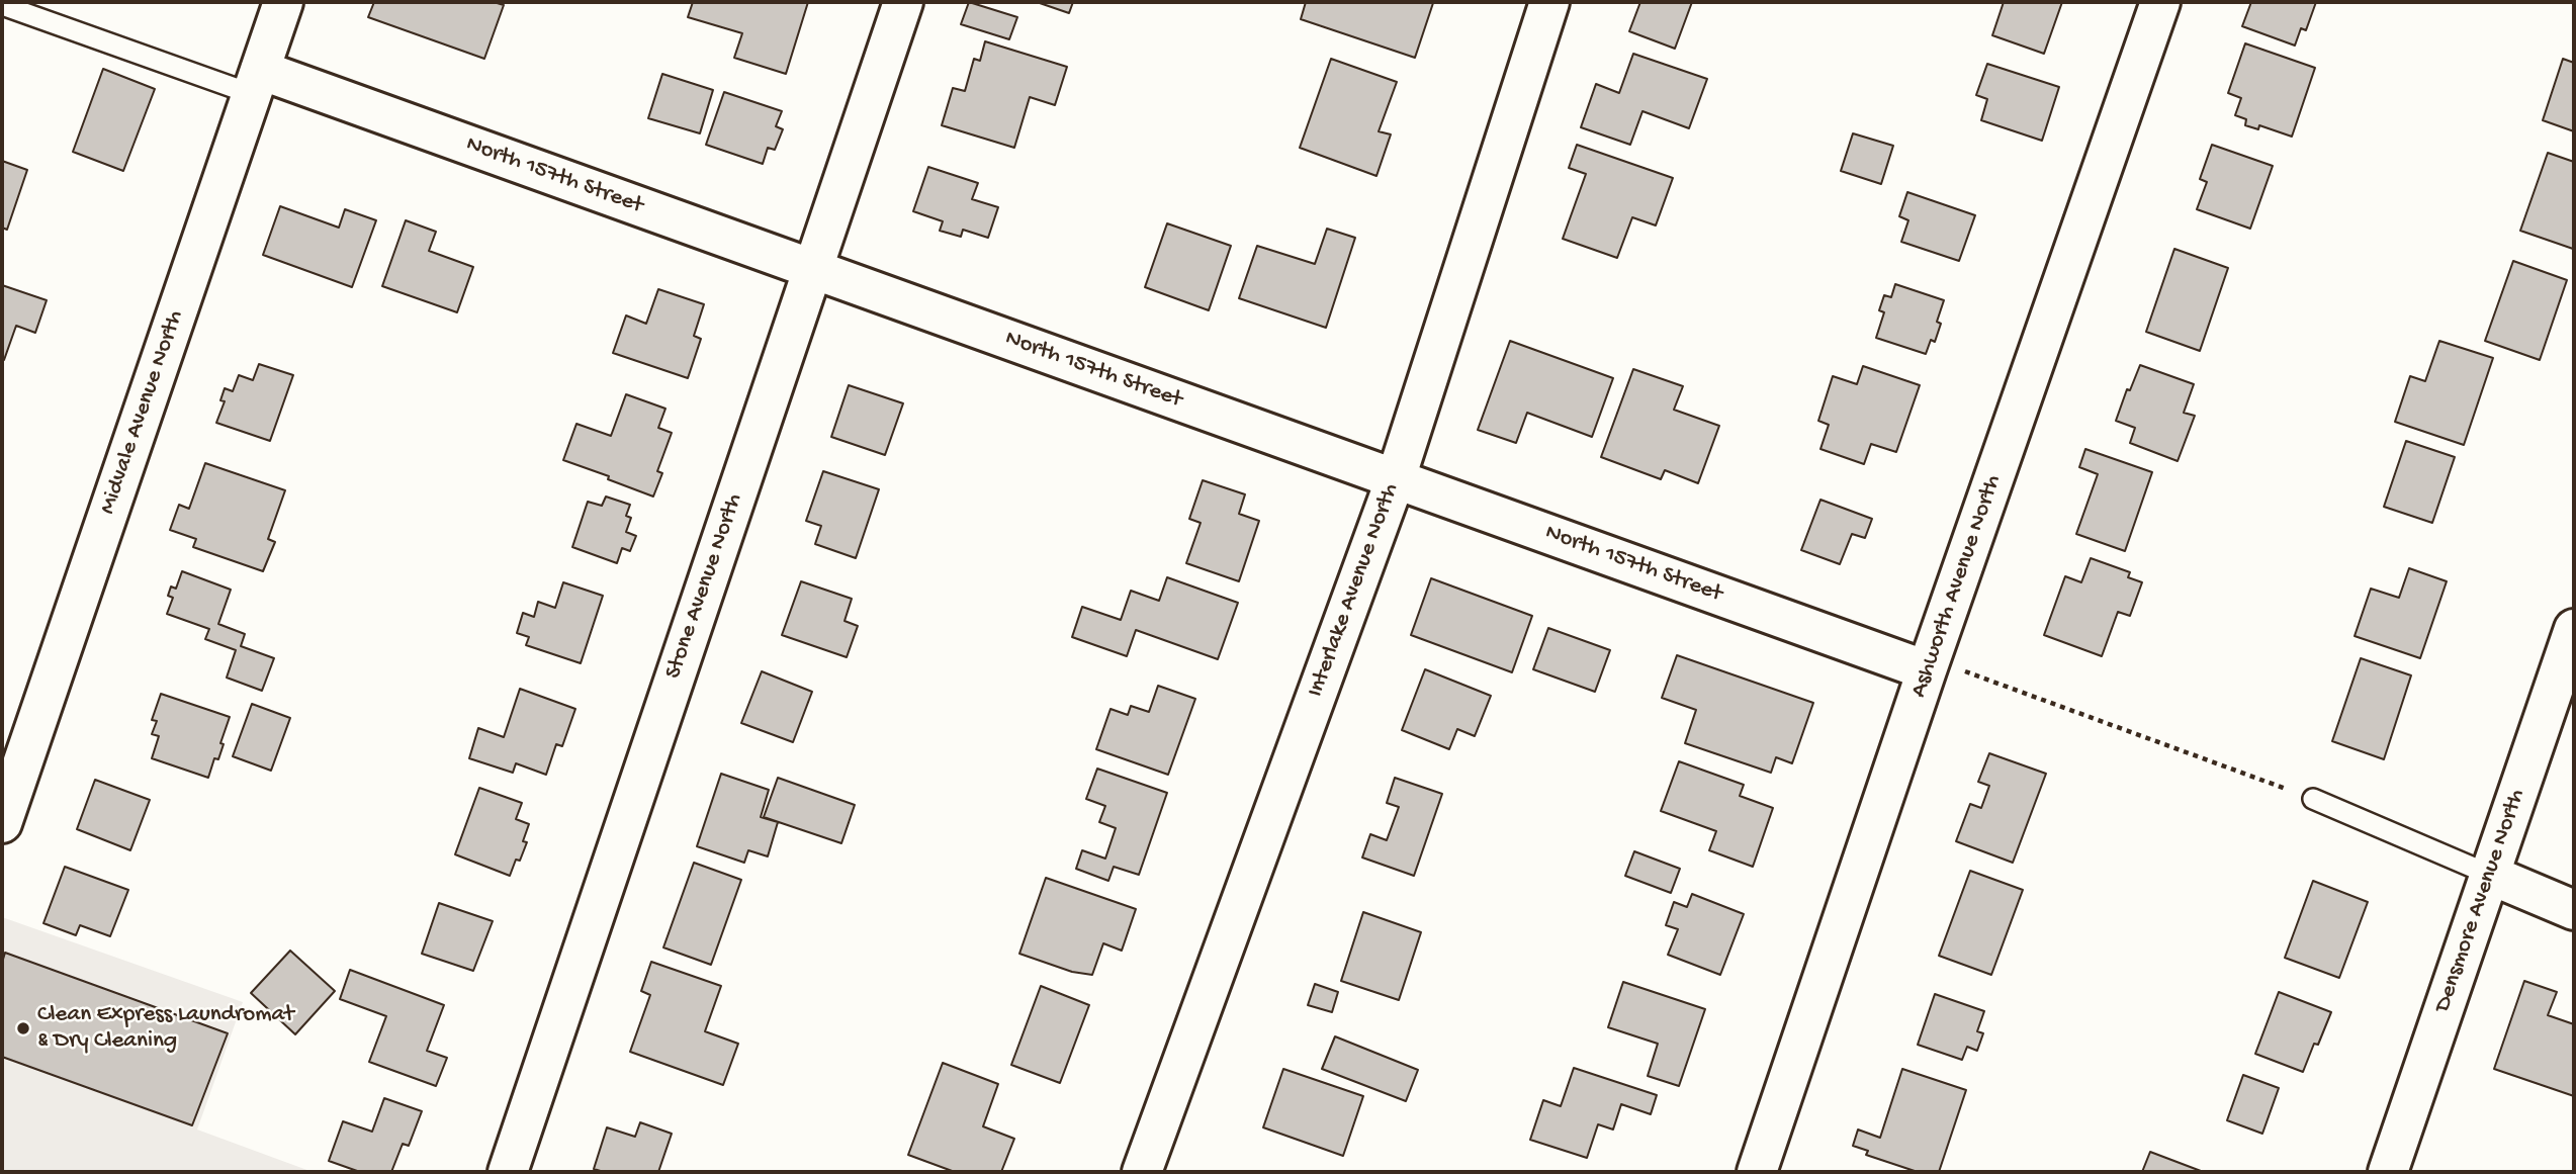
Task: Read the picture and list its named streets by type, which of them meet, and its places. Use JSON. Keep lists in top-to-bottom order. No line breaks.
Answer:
{"streets":{"street":["North 157th Street","Midvale Avenue North","Stone Avenue North","Ashworth Avenue North","Interlake Avenue North","Densmore Avenue North"]},"crossings":[["North 157th Street","Midvale Avenue North"],["North 157th Street","Stone Avenue North"],["North 157th Street","Ashworth Avenue North"],["North 157th Street","Interlake Avenue North"]],"places":["Clean Express Laundromat & Dry Cleaning"]}
